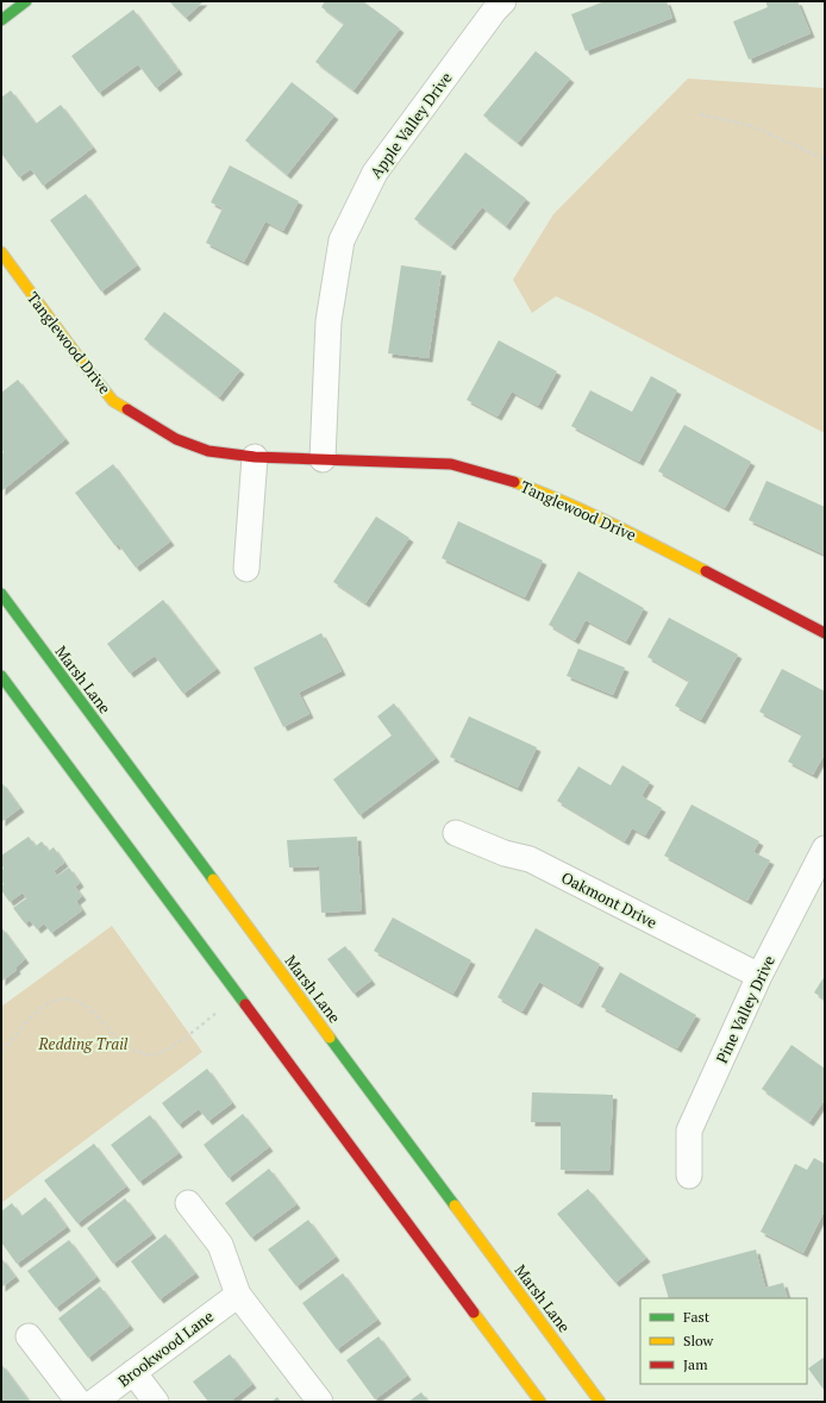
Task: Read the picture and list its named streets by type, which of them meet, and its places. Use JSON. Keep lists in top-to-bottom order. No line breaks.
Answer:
{"streets":{"main road":["Tanglewood Drive","Marsh Lane"],"street":["Apple Valley Drive","Oakmont Drive","Pine Valley Drive","Brookwood Lane"]},"crossings":[["Apple Valley Drive","Tanglewood Drive"],["Oakmont Drive","Pine Valley Drive"]],"parks":["Redding Trail"],"legend":["Fast","Slow","Jam"]}
